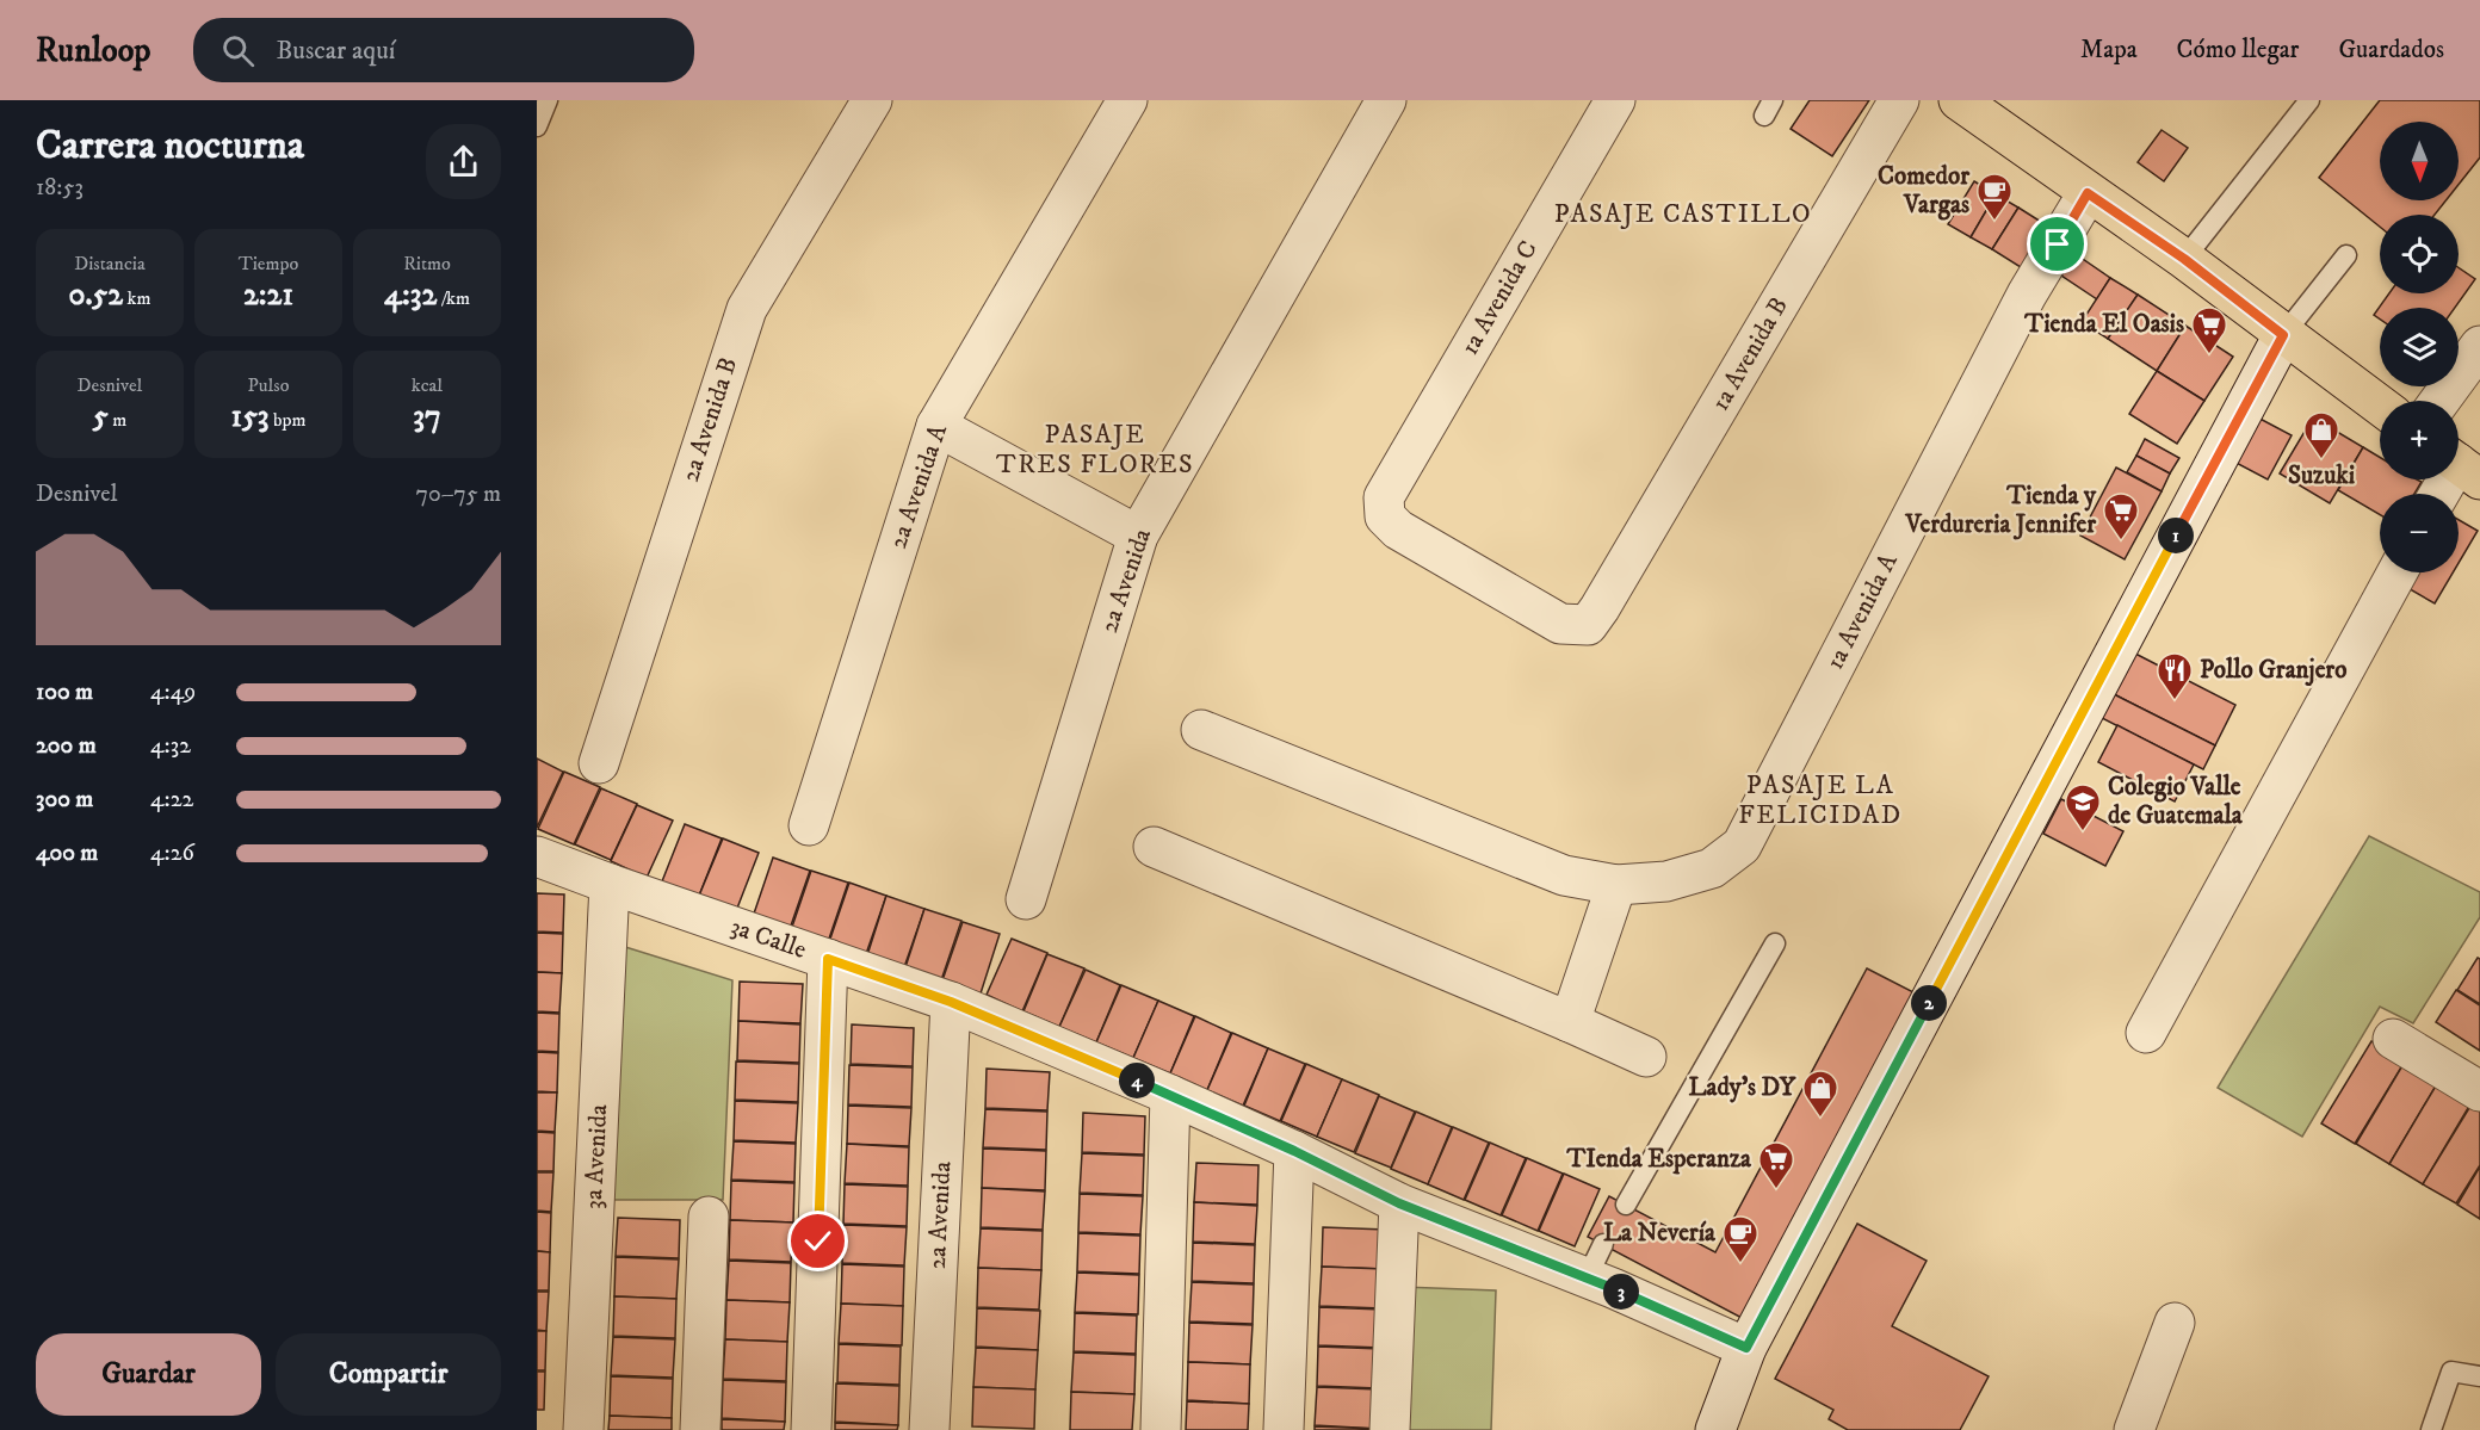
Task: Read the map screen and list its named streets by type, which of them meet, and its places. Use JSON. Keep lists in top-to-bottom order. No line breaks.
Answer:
{"streets":{"street":["1a Avenida C","1a Avenida B","2a Avenida B","2a Avenida A","2a Avenida","1a Avenida A","3a Calle","3a Avenida"]},"crossings":[["1a Avenida C","1a Avenida B"],["2a Avenida","3a Calle"],["3a Calle","3a Avenida"]],"districts":["PASAJE CASTILLO","PASAJE TRES FLORES","PASAJE LA FELICIDAD"],"places":{"cafe":["Comedor Vargas","La Nevería"],"supermarket":["Tienda El Oasis","Tienda y Verdureria Jennifer","TIenda Esperanza"],"shop":["Suzuki","Lady's DY"],"restaurant":["Pollo Granjero"],"school or university":["Colegio Valle de Guatemala"]},"north":"bottom","page":{"header":"Runloop","search":"Buscar aquí","nav":["Mapa","Cómo llegar","Guardados"],"heading":["Carrera nocturna","18:53"],"map_buttons":["+","−"],"stats":[["Distancia","0.52 km"],["Tiempo","2:21"],["Ritmo","4:32 /km"],["Desnivel","5 m"],["Pulso","153 bpm"],["kcal","37"]],"chart":["Desnivel","70–75 m"],"pins":["1","2","4","3"],"list":[{"name":"100 m","note":"4:49"},{"name":"200 m","note":"4:32"},{"name":"300 m","note":"4:22"},{"name":"400 m","note":"4:26"}],"buttons":["Guardar","Compartir"]}}
